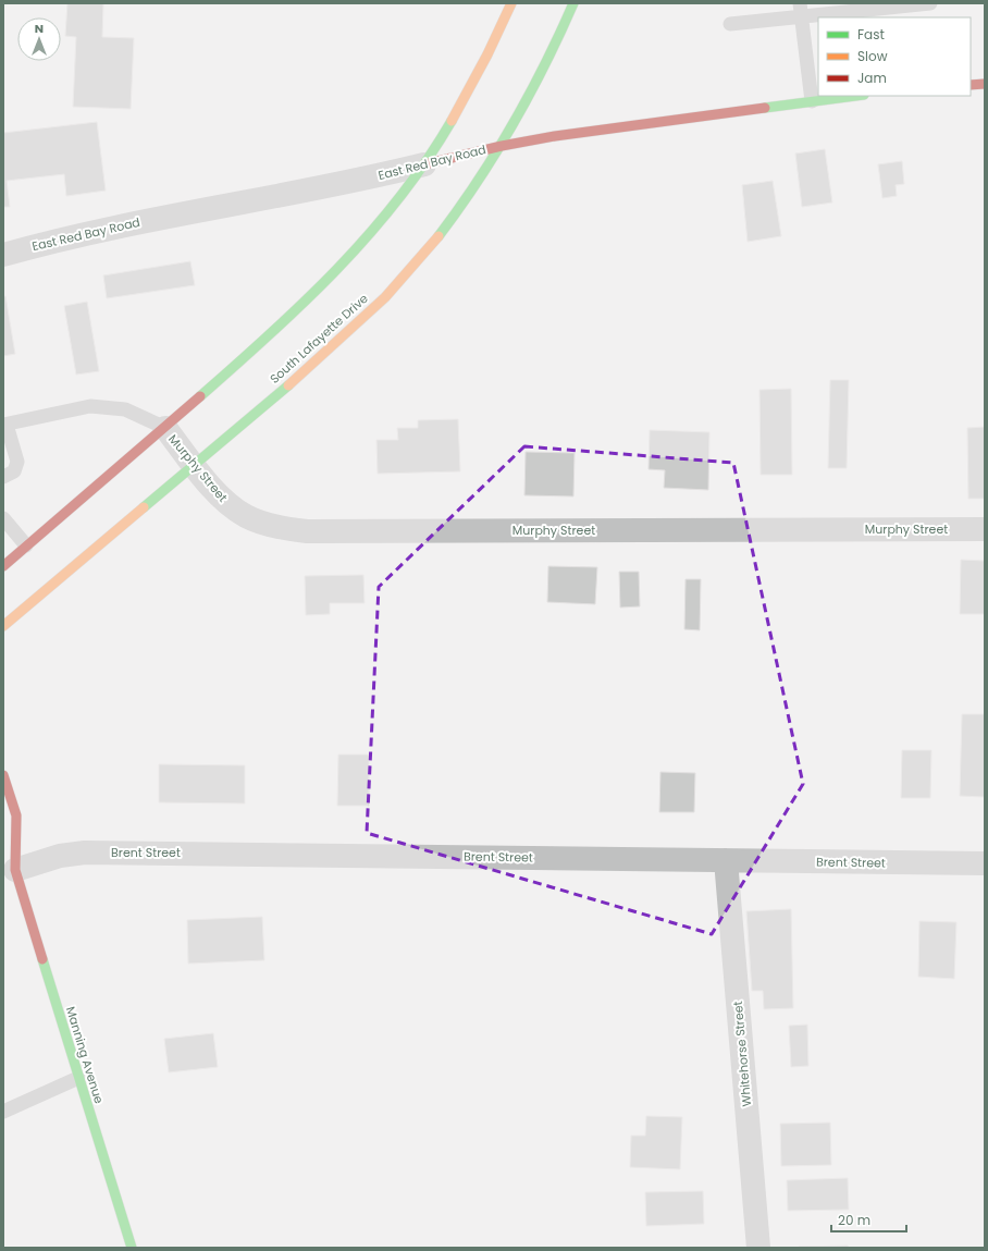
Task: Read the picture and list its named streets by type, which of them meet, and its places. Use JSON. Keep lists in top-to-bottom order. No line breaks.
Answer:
{"streets":{"main road":["East Red Bay Road","South Lafayette Drive","Manning Avenue"],"street":["Murphy Street","Brent Street","Whitehorse Street"]},"crossings":[["East Red Bay Road","South Lafayette Drive"],["South Lafayette Drive","Murphy Street"],["Brent Street","Whitehorse Street"],["Brent Street","Manning Avenue"]],"legend":["Fast","Slow","Jam"],"scale_bar":"20 m","north":"top"}
